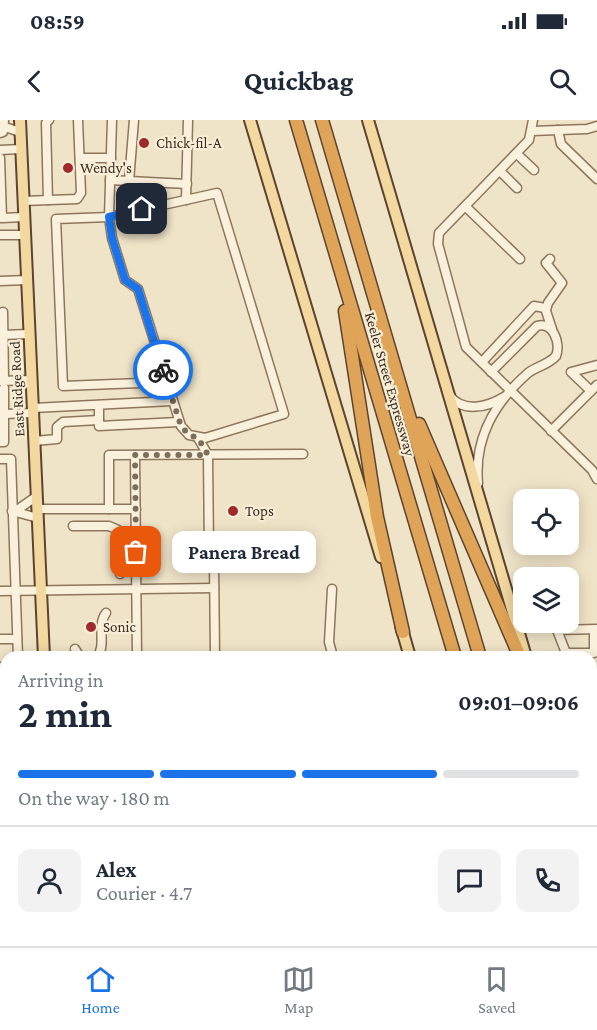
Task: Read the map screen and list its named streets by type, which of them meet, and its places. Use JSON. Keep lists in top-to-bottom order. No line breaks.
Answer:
{"streets":{"highway":["Keeler Street Expressway"],"main road":["East Ridge Road"]},"places":["Chick-fil-A","Wendy's","Tops","Panera Bread","Sonic"],"page":{"status":"08:59","header":"Quickbag","bubble":"Panera Bread","heading":["2 min","Arriving in","09:01–09:06"],"panel":["Alex","Courier · 4.7"],"bar":"On the way · 180 m","tabs":["Home","Map","Saved"]}}
